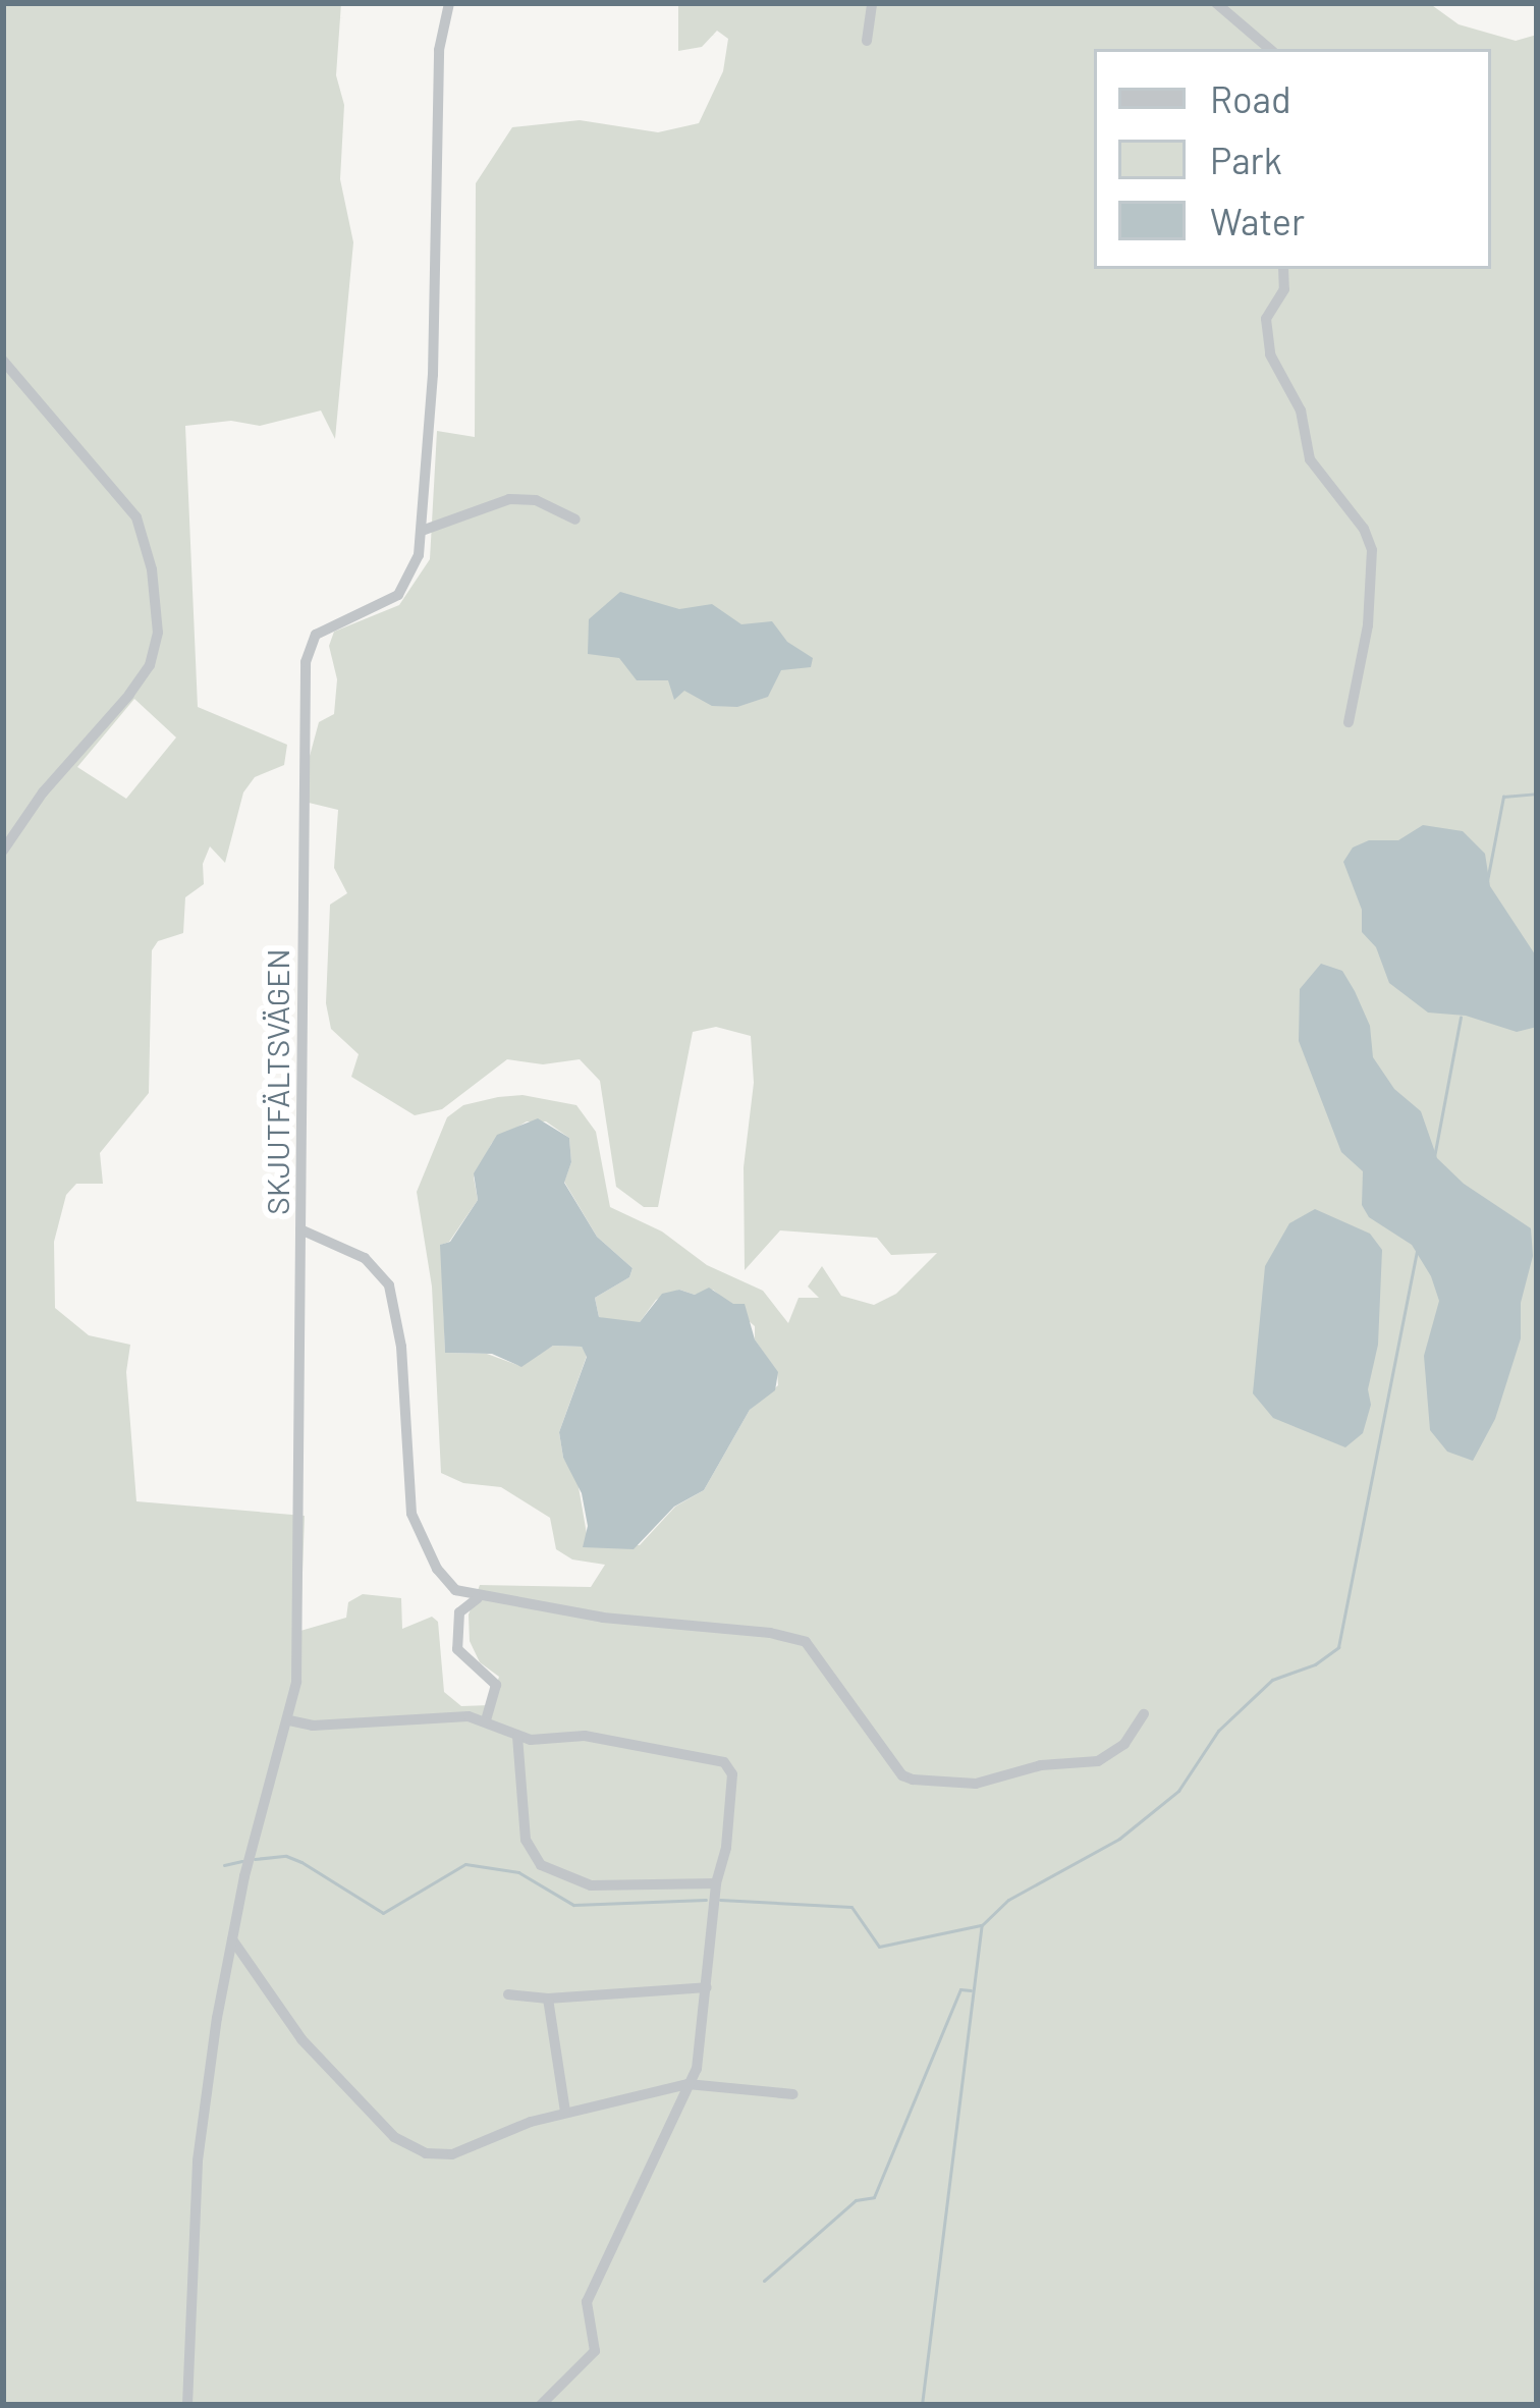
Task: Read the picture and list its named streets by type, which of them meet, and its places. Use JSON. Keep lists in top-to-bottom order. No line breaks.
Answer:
{"streets":{"street":["SKJUTFÄLTSVÄGEN"]},"legend":["Road","Park","Water"]}
